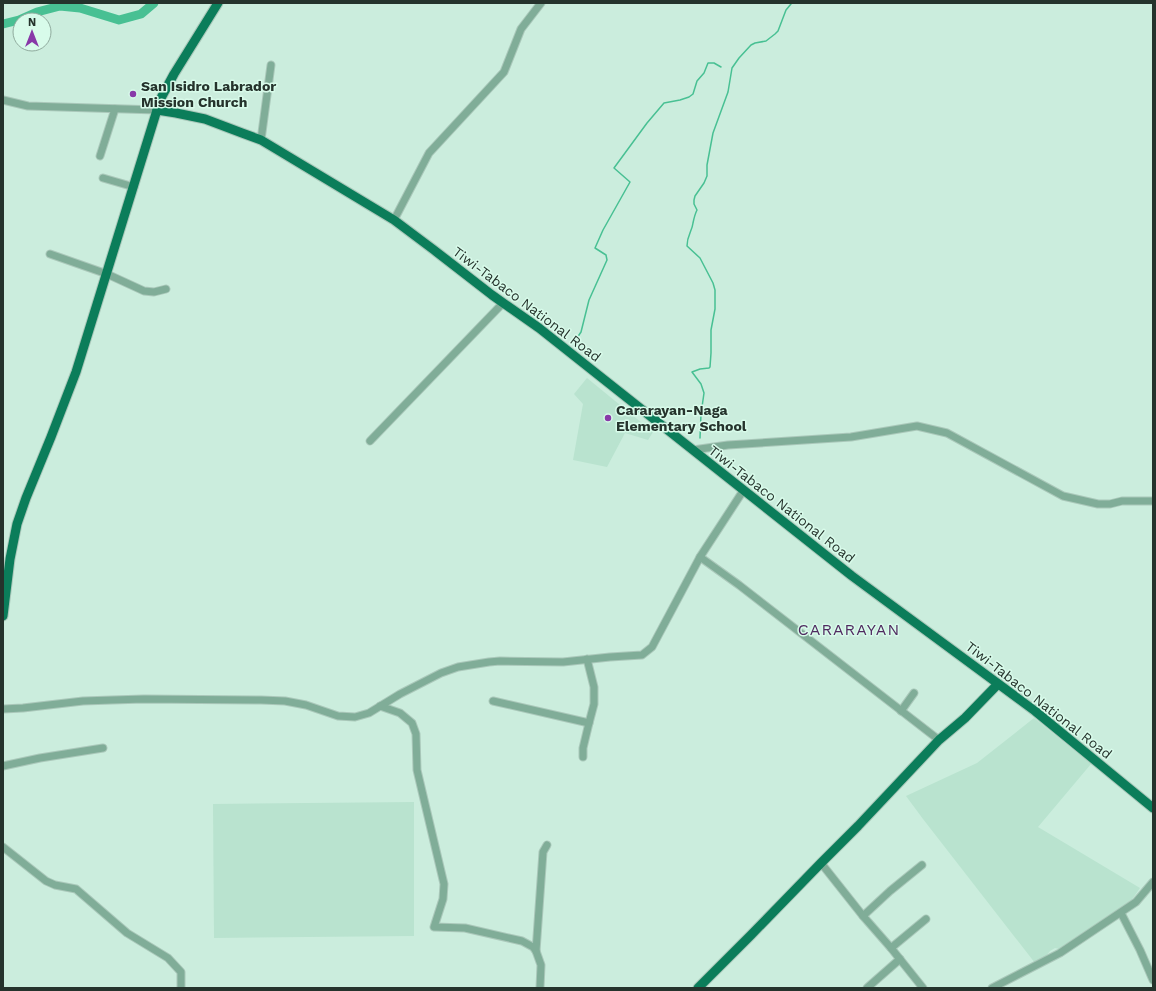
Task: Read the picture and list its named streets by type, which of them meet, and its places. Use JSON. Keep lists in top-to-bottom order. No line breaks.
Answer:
{"streets":{"main road":["Tiwi-Tabaco National Road"]},"districts":["CARARAYAN"],"places":["San Isidro Labrador Mission Church","Cararayan-Naga Elementary School"],"north":"top"}
